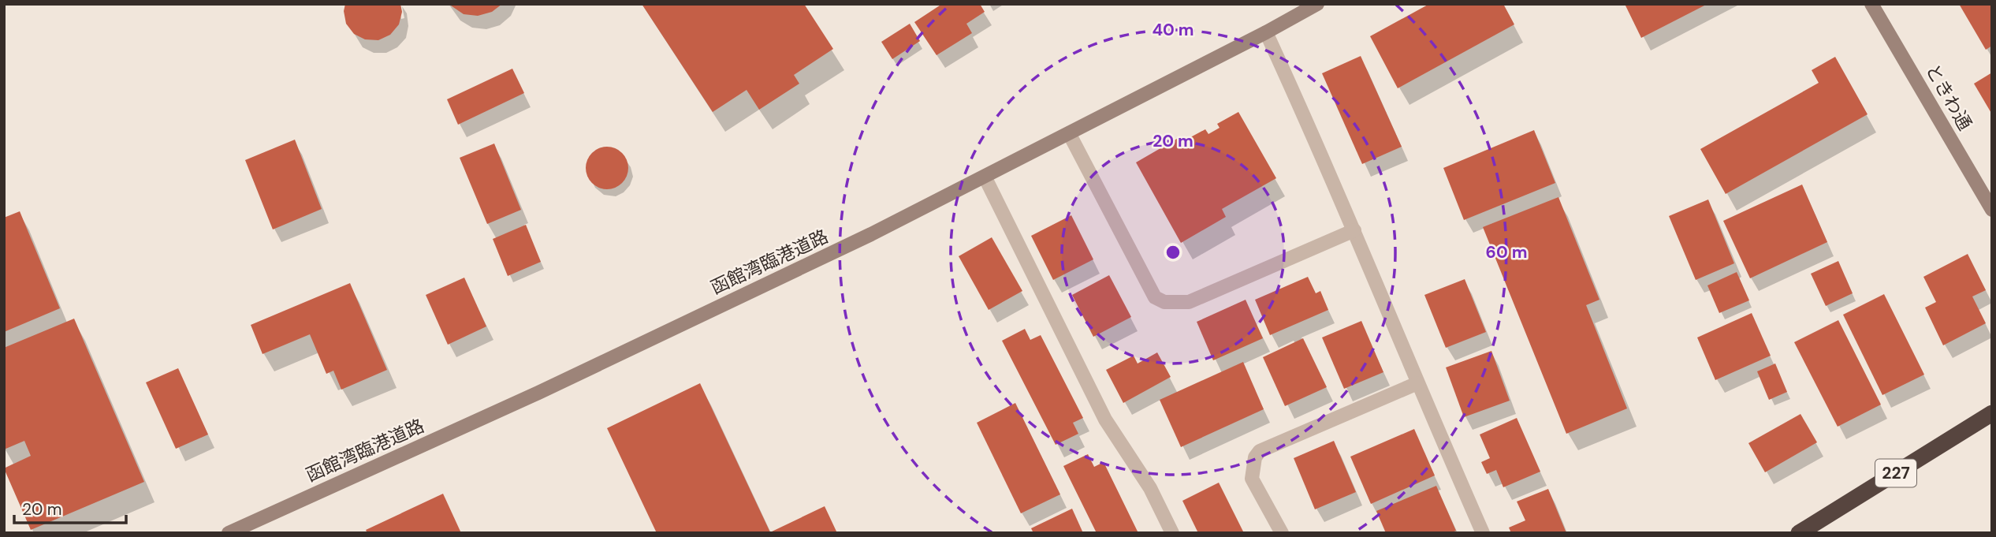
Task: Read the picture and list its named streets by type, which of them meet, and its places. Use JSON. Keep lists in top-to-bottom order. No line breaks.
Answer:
{"streets":{"highway":["227"],"street":["ときわ通","函館湾臨港道路"]},"scale_bar":"20 m","rings":["40 m","20 m","60 m"]}
